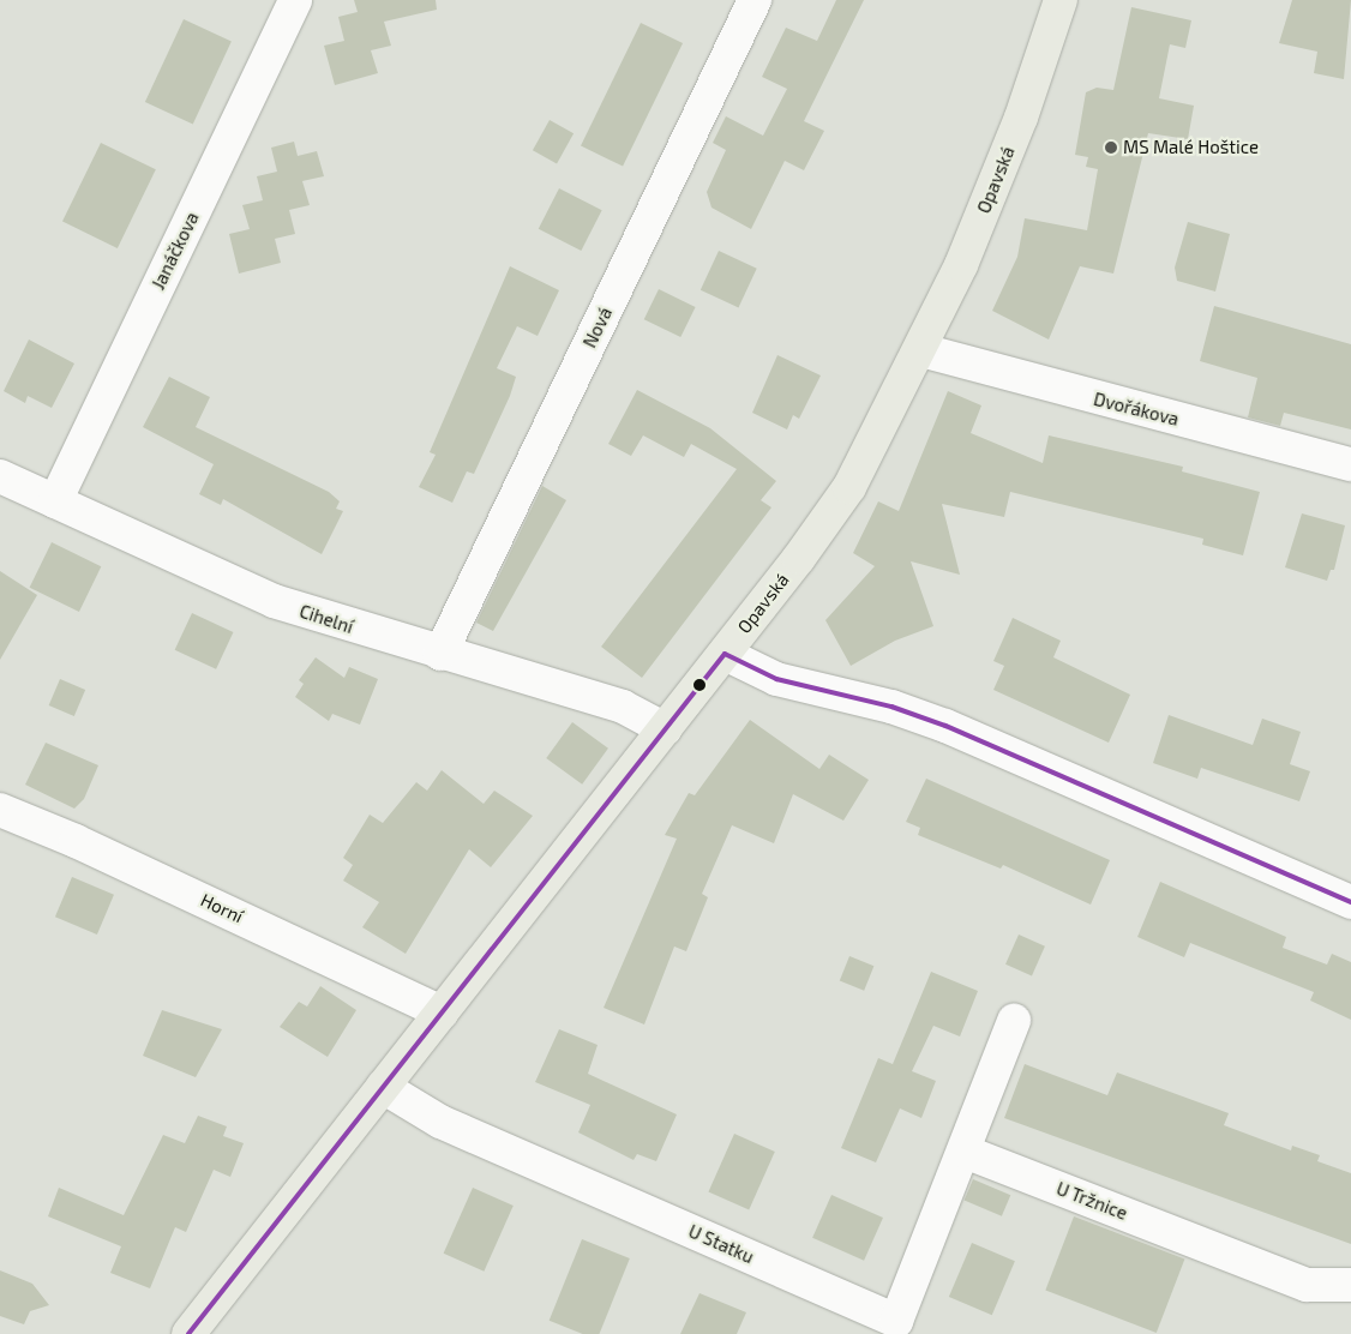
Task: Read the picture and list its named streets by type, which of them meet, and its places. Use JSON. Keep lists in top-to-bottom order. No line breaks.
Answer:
{"streets":{"main road":["Opavská"],"street":["Janáčkova","Nová","Dvořákova","Cihelní","Horní","U Tržnice","U Statku"]},"crossings":[["Opavská","Dvořákova"],["Opavská","Cihelní"],["Opavská","Horní"],["Opavská","U Statku"],["Janáčkova","Cihelní"],["Nová","Cihelní"],["U Tržnice","U Statku"]],"places":["MS Malé Hoštice"]}
